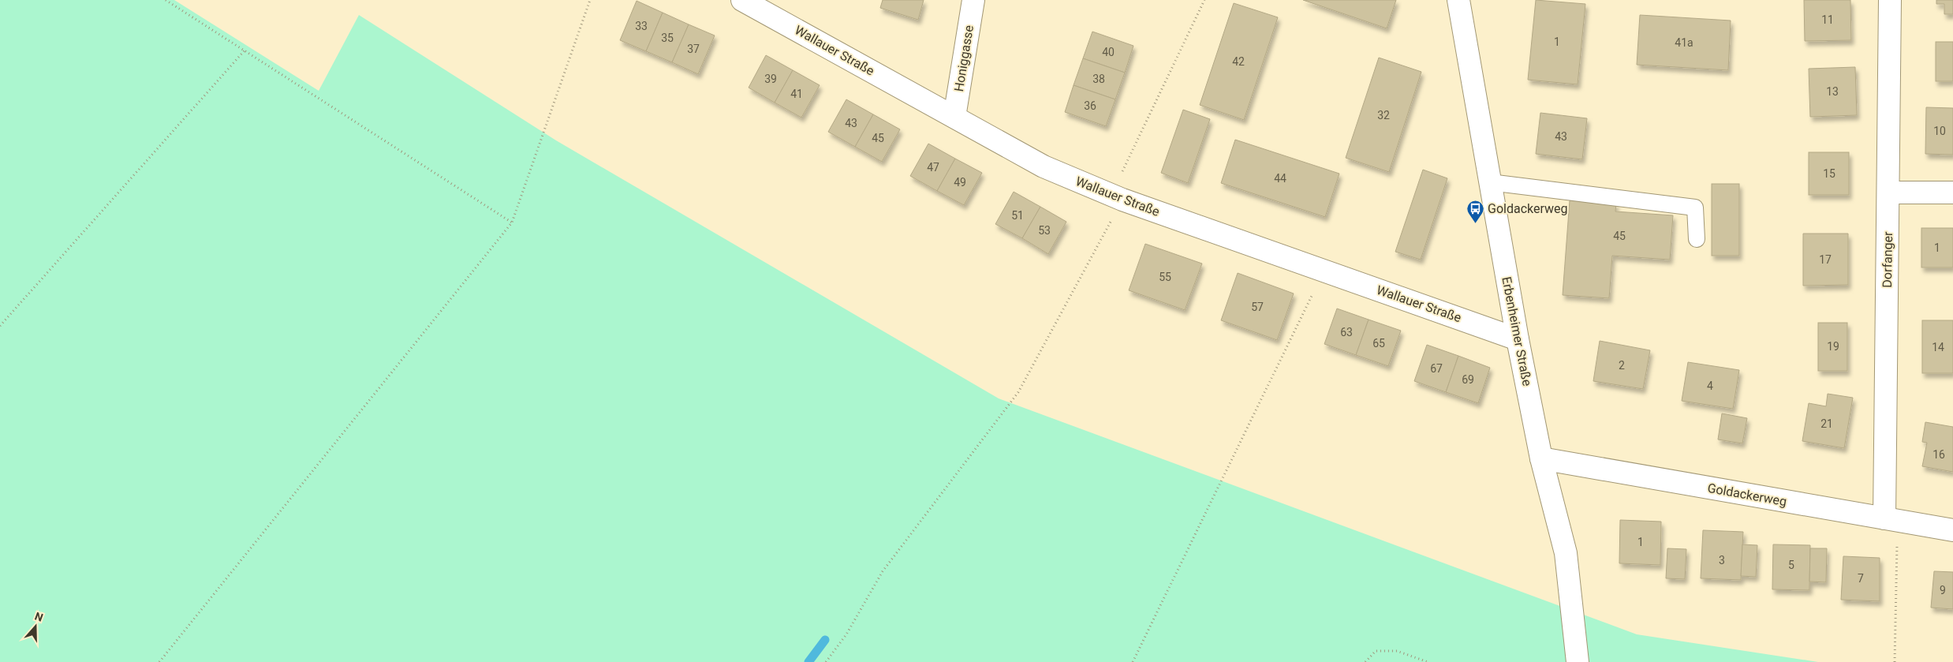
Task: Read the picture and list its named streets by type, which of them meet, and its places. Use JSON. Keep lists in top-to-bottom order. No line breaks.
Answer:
{"streets":{"street":["Wallauer Straße","Honiggasse","Dorfanger","Erbenheimer Straße","Goldackerweg"]},"crossings":[["Wallauer Straße","Honiggasse"],["Wallauer Straße","Erbenheimer Straße"],["Dorfanger","Goldackerweg"],["Erbenheimer Straße","Goldackerweg"]],"places":{"bus stop":["Goldackerweg"]},"house_numbers":["11","33","35","1","41a","37","40","42","39","38","13","41","36","32","43","10","43","45","47","15","44","49","51","53","45","1","17","55","57","63","65","19","14","2","67","69","4","21","16","1","3","5","7","9"],"north":"top"}
